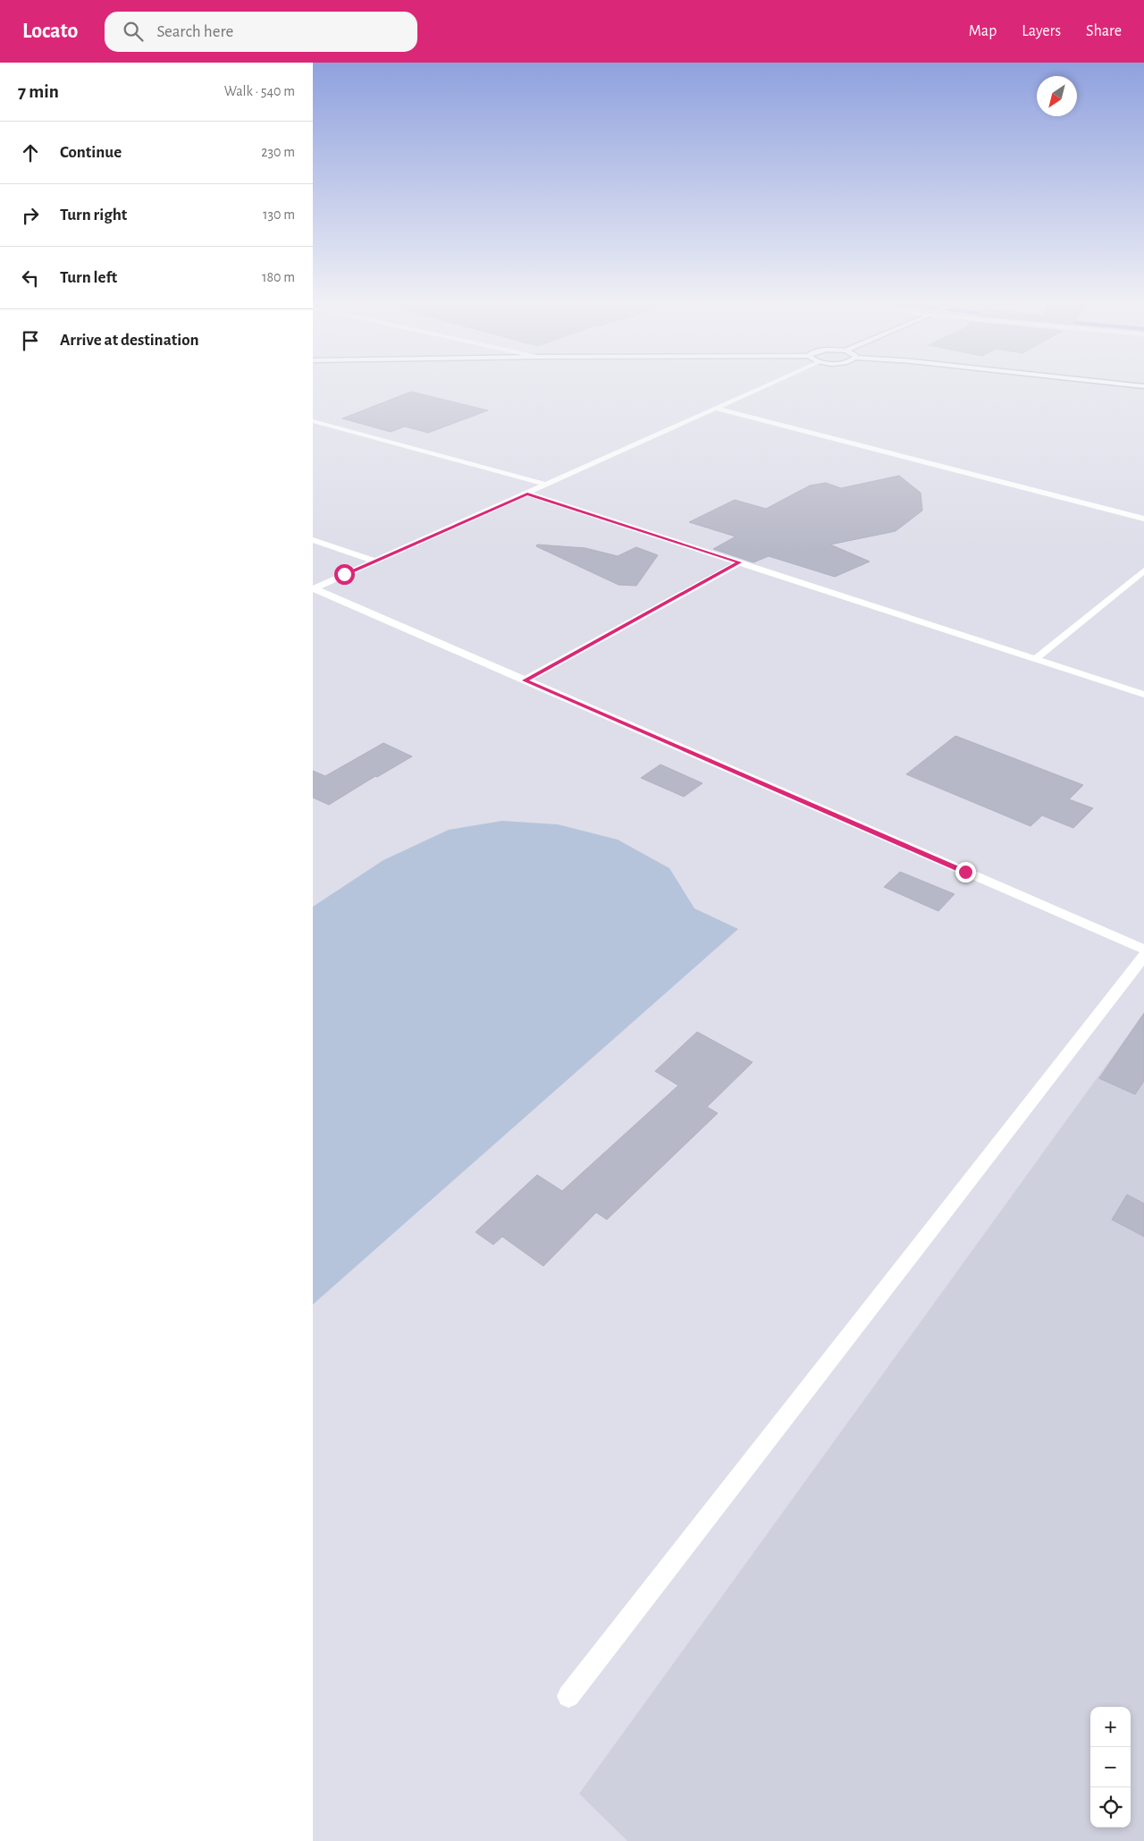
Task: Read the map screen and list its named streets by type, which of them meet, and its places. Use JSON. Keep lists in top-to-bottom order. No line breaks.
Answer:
{"north":"bottom left","page":{"header":"Locato","search":"Search here","nav":["Map","Layers","Share"],"heading":["7 min","Walk · 540 m"],"list":[["Continue","230 m"],["Turn right","130 m"],["Turn left","180 m"],"Arrive at destination"],"map_buttons":["+","−"]}}
